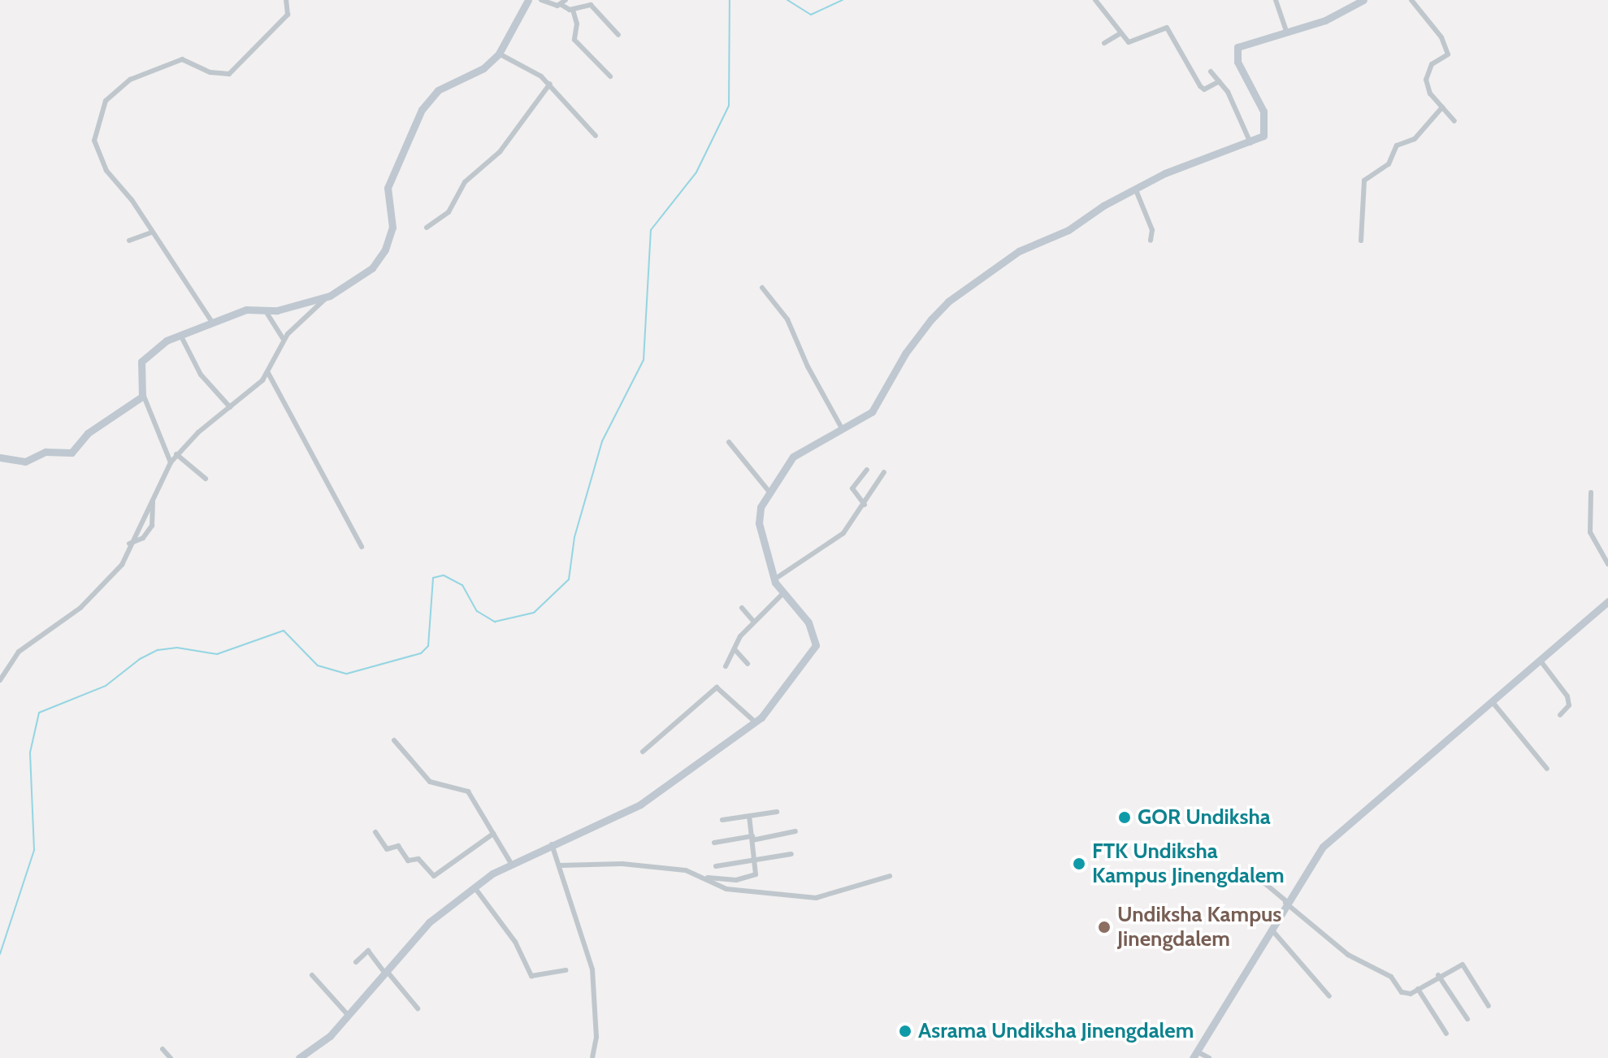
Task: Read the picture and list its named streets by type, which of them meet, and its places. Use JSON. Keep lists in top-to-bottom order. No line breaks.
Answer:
{"places":["GOR Undiksha","FTK Undiksha Kampus Jinengdalem","Undiksha Kampus Jinengdalem","Asrama Undiksha Jinengdalem"]}
